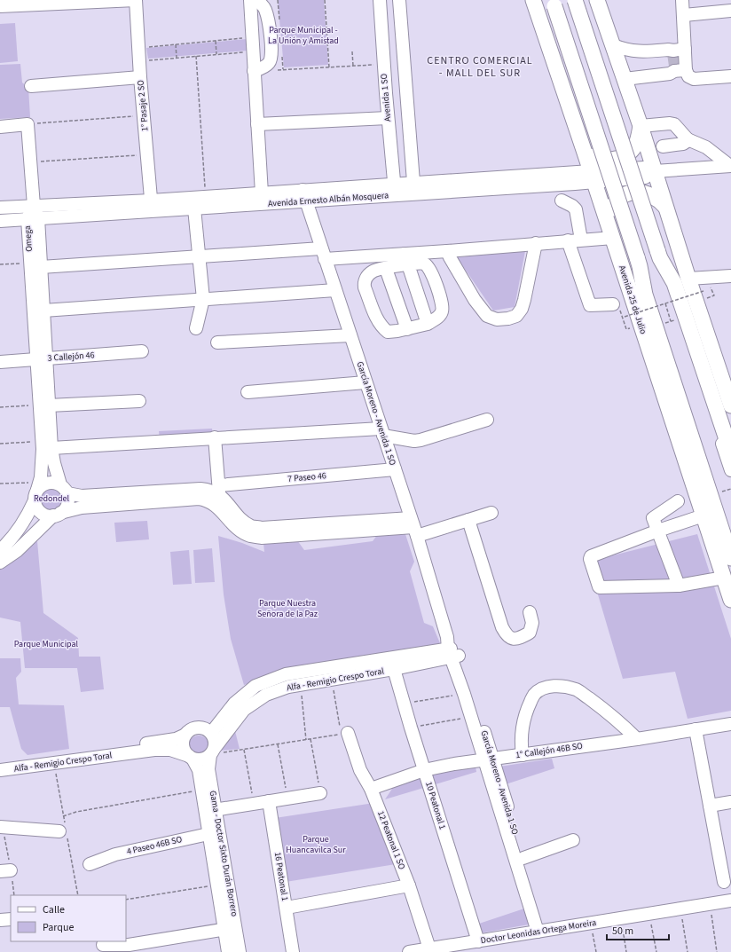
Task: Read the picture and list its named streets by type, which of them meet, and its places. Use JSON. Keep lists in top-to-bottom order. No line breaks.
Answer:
{"streets":{"main road":["Avenida 25 de Julio"],"street":["Avenida 1 SO","1° Pasaje 2 SO","Avenida Ernesto Albán Mosquera","Omega","3 Callejón 46","García Moreno - Avenida 1 SO","7 Paseo 46","Alfa - Remigio Crespo Toral","1° Callejón 46B SO","10 Peatonal 1","12 Peatonal 1 SO","4 Paseo 46B SO","Gama - Doctor Sixto Durán Borrero","16 Peatonal 1","Doctor Leonidas Ortega Moreira"]},"crossings":[["Avenida 1 SO","Avenida Ernesto Albán Mosquera"],["1° Pasaje 2 SO","Avenida Ernesto Albán Mosquera"],["Avenida Ernesto Albán Mosquera","Omega"],["Avenida Ernesto Albán Mosquera","Avenida 25 de Julio"],["Avenida Ernesto Albán Mosquera","García Moreno - Avenida 1 SO"],["Omega","3 Callejón 46"],["García Moreno - Avenida 1 SO","7 Paseo 46"],["García Moreno - Avenida 1 SO","Alfa - Remigio Crespo Toral"],["García Moreno - Avenida 1 SO","1° Callejón 46B SO"],["García Moreno - Avenida 1 SO","Doctor Leonidas Ortega Moreira"],["Alfa - Remigio Crespo Toral","10 Peatonal 1"],["Alfa - Remigio Crespo Toral","Gama - Doctor Sixto Durán Borrero"],["1° Callejón 46B SO","10 Peatonal 1"],["1° Callejón 46B SO","12 Peatonal 1 SO"],["10 Peatonal 1","Doctor Leonidas Ortega Moreira"],["12 Peatonal 1 SO","Doctor Leonidas Ortega Moreira"],["4 Paseo 46B SO","Gama - Doctor Sixto Durán Borrero"]],"districts":["CENTRO COMERCIAL - MALL DEL SUR"],"parks":["Parque Municipal - La Unión y Amistad","Redondel","Parque Nuestra Señora de la Paz","Parque Municipal","Parque Huancavilca Sur"],"legend":["Calle","Parque"],"scale_bar":"50 m"}
